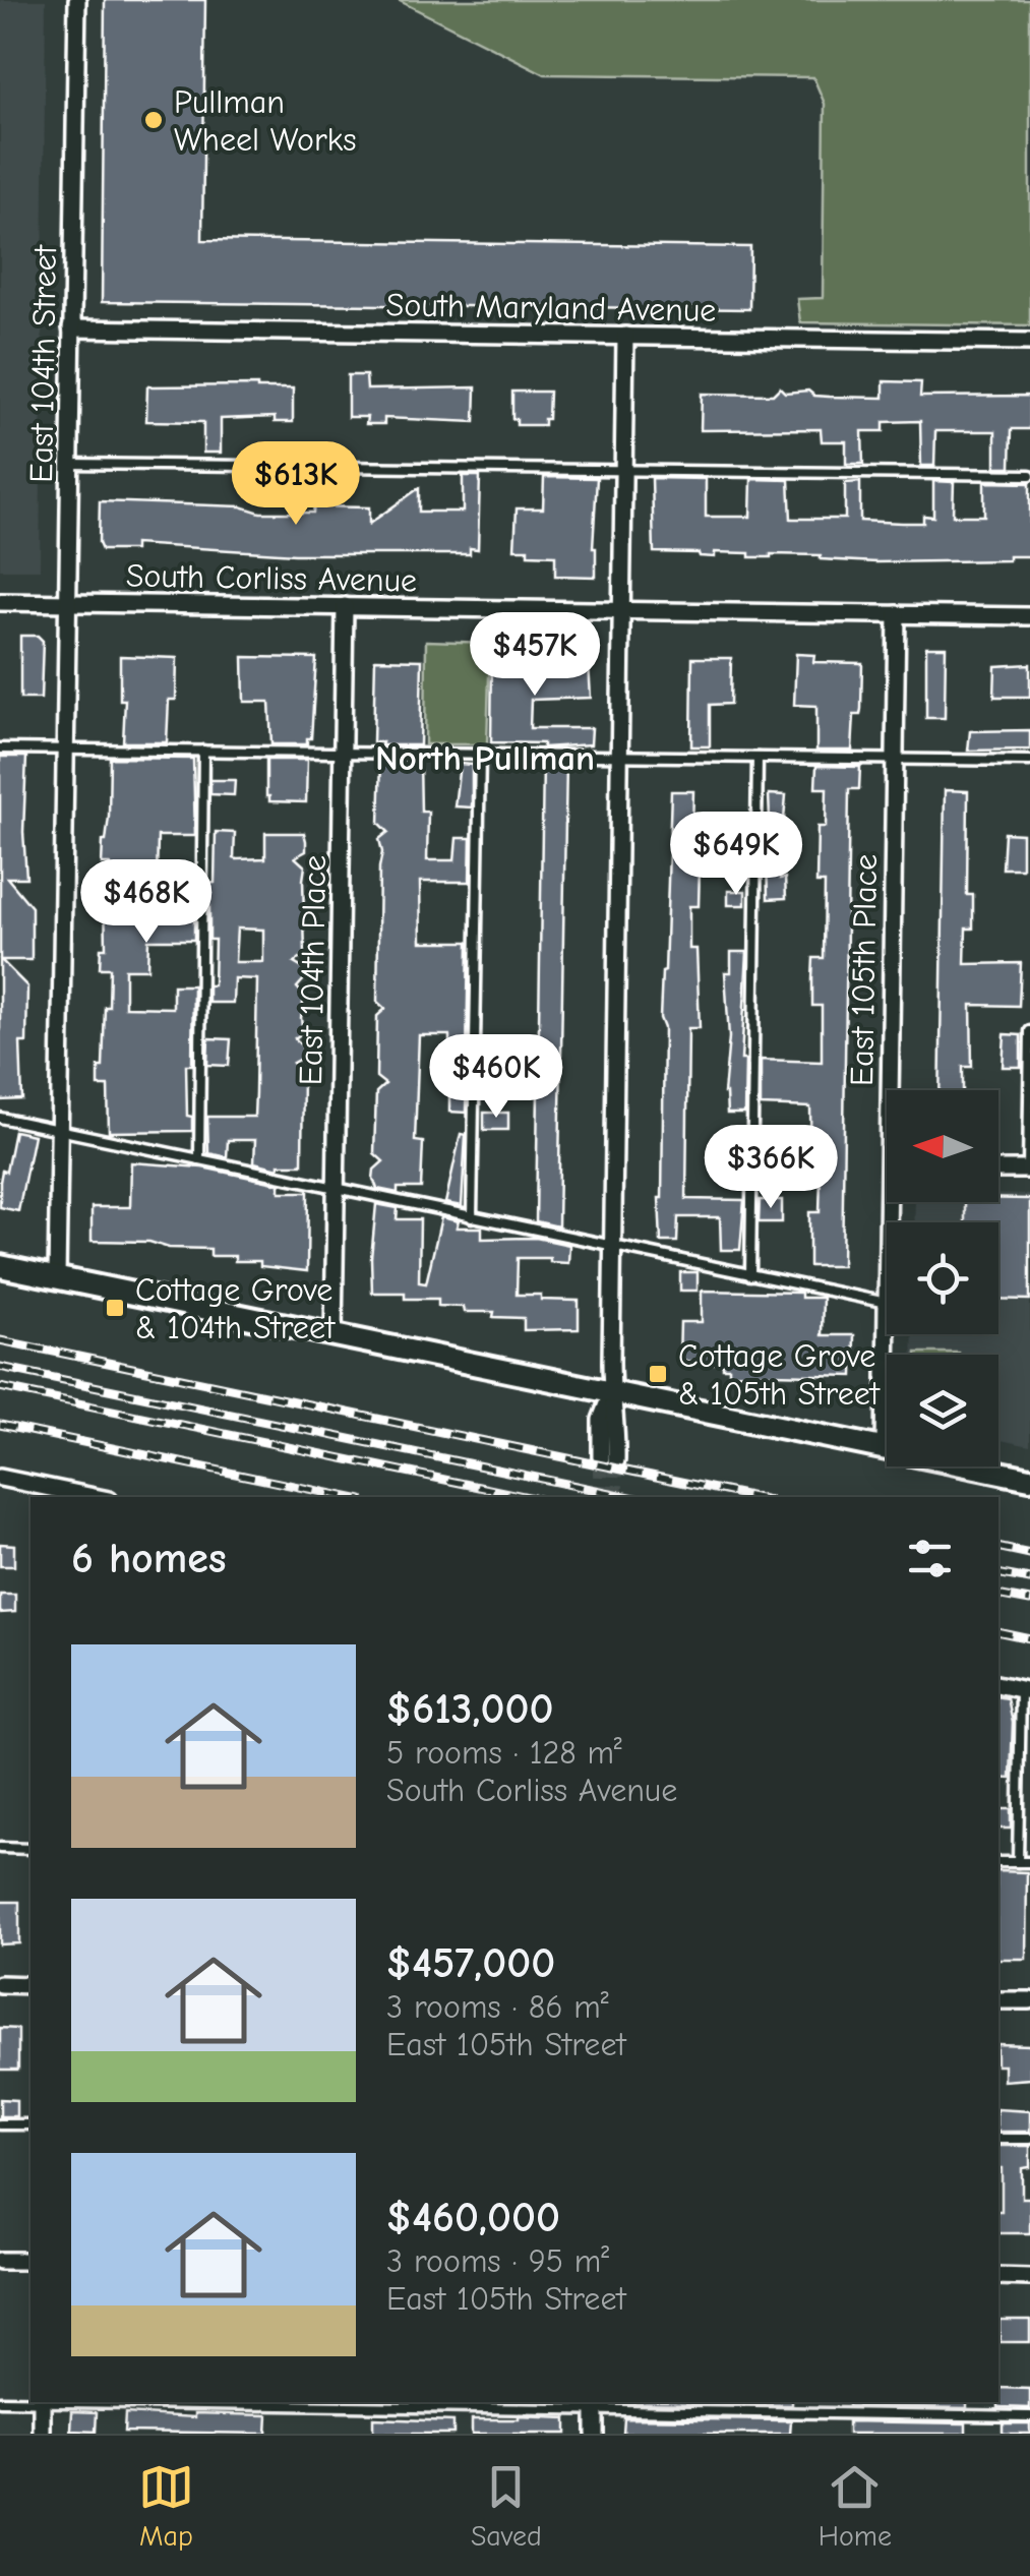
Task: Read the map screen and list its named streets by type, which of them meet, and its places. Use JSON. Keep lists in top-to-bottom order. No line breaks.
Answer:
{"streets":{"street":["South Maryland Avenue","East 104th Street","South Corliss Avenue","East 104th Place","East 105th Place"]},"crossings":[["South Maryland Avenue","East 104th Street"],["East 104th Street","South Corliss Avenue"],["South Corliss Avenue","East 104th Place"],["South Corliss Avenue","East 105th Place"]],"districts":["North Pullman"],"places":{"other":["Pullman Wheel Works"],"transit":["Cottage Grove & 104th Street","Cottage Grove & 105th Street"]},"north":"left","page":{"price":["$613K","$457K","$649K","$468K","$460K","$366K"],"heading":"6 homes","list":[{"name":"$613,000","note":"5 rooms · 128 m² · South Corliss Avenue"},{"name":"$457,000","note":"3 rooms · 86 m² · East 105th Street"},{"name":"$460,000","note":"3 rooms · 95 m² · East 105th Street"}],"tabs":["Map","Saved","Home"]}}
